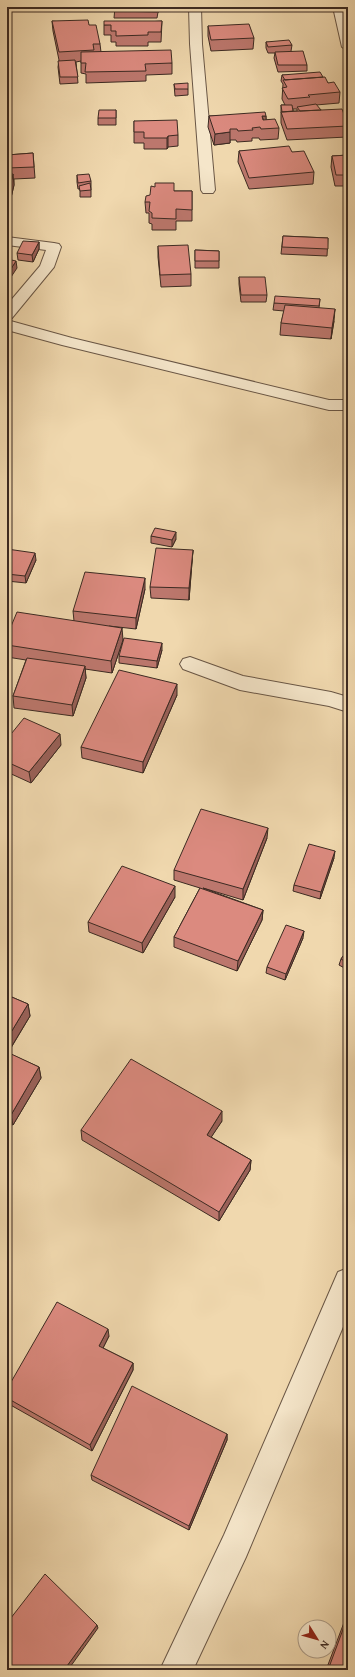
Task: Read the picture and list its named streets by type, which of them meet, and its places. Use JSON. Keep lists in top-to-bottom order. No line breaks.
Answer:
{"north":"bottom right"}
